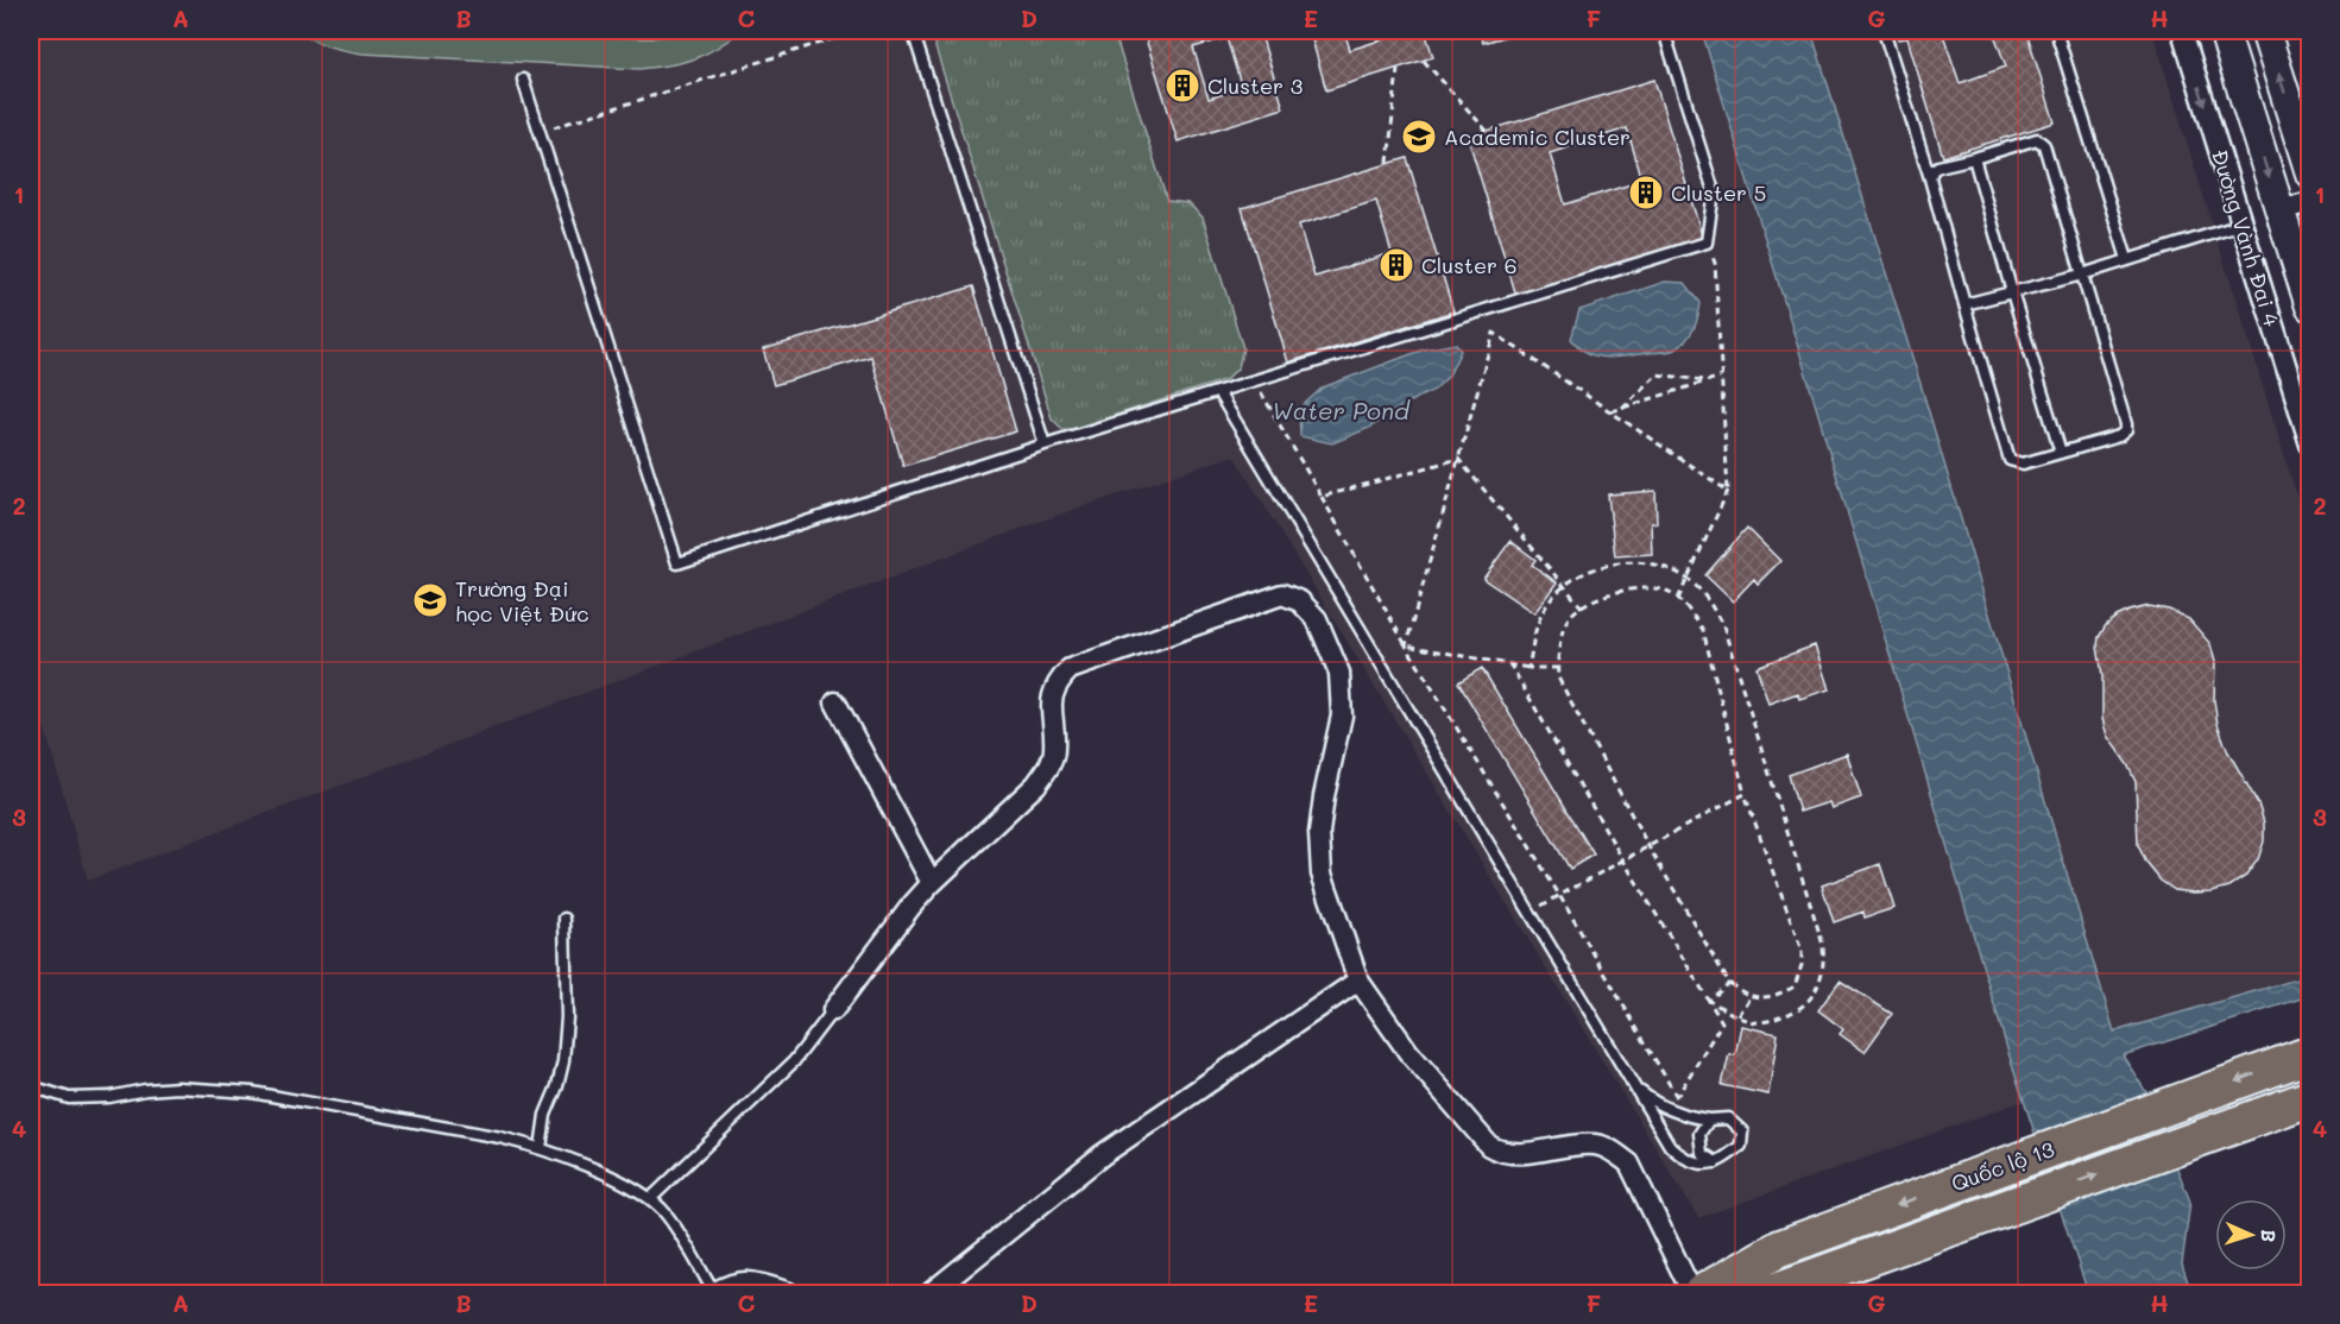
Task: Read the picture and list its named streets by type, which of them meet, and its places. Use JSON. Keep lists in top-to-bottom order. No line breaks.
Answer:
{"streets":{"highway":["Quốc lộ 13"],"main road":["Đường Vành Đai 4"]},"one_way":["Đường Vành Đai 4"],"water":["Water Pond"],"places":{"building":["Cluster 3","Cluster 5","Cluster 6"],"school or university":["Academic Cluster","Trường Đại học Việt Đức"]},"north":"right","grid":{"columns":["A","B","C","D","E","F","G","H"],"rows":["1","2","3","4"]}}
